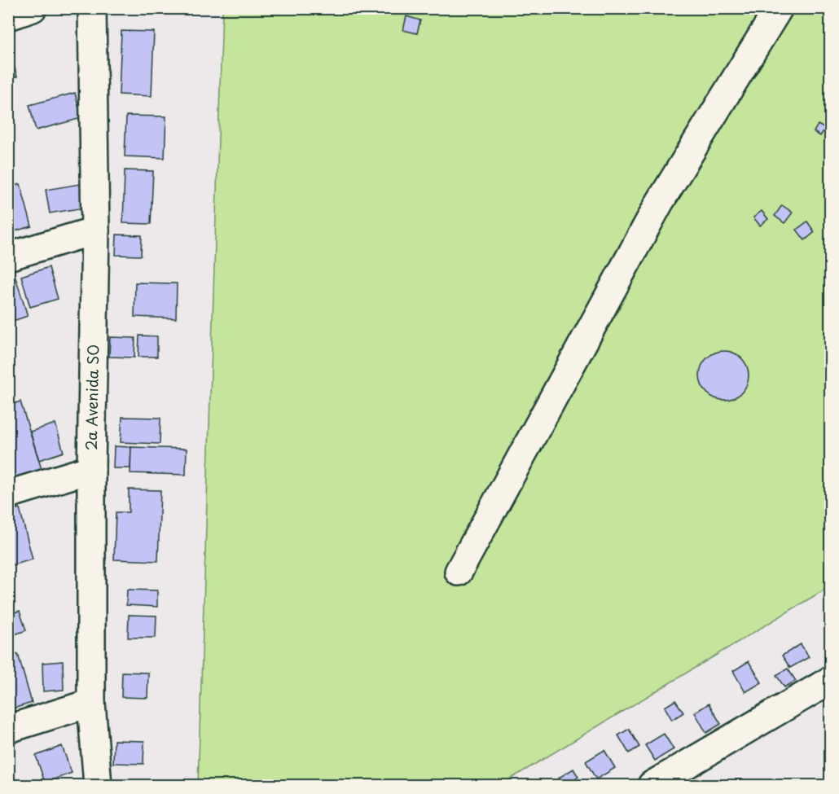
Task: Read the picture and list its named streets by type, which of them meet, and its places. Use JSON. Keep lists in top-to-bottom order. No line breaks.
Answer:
{"streets":{"street":["2a Avenida SO"]}}
